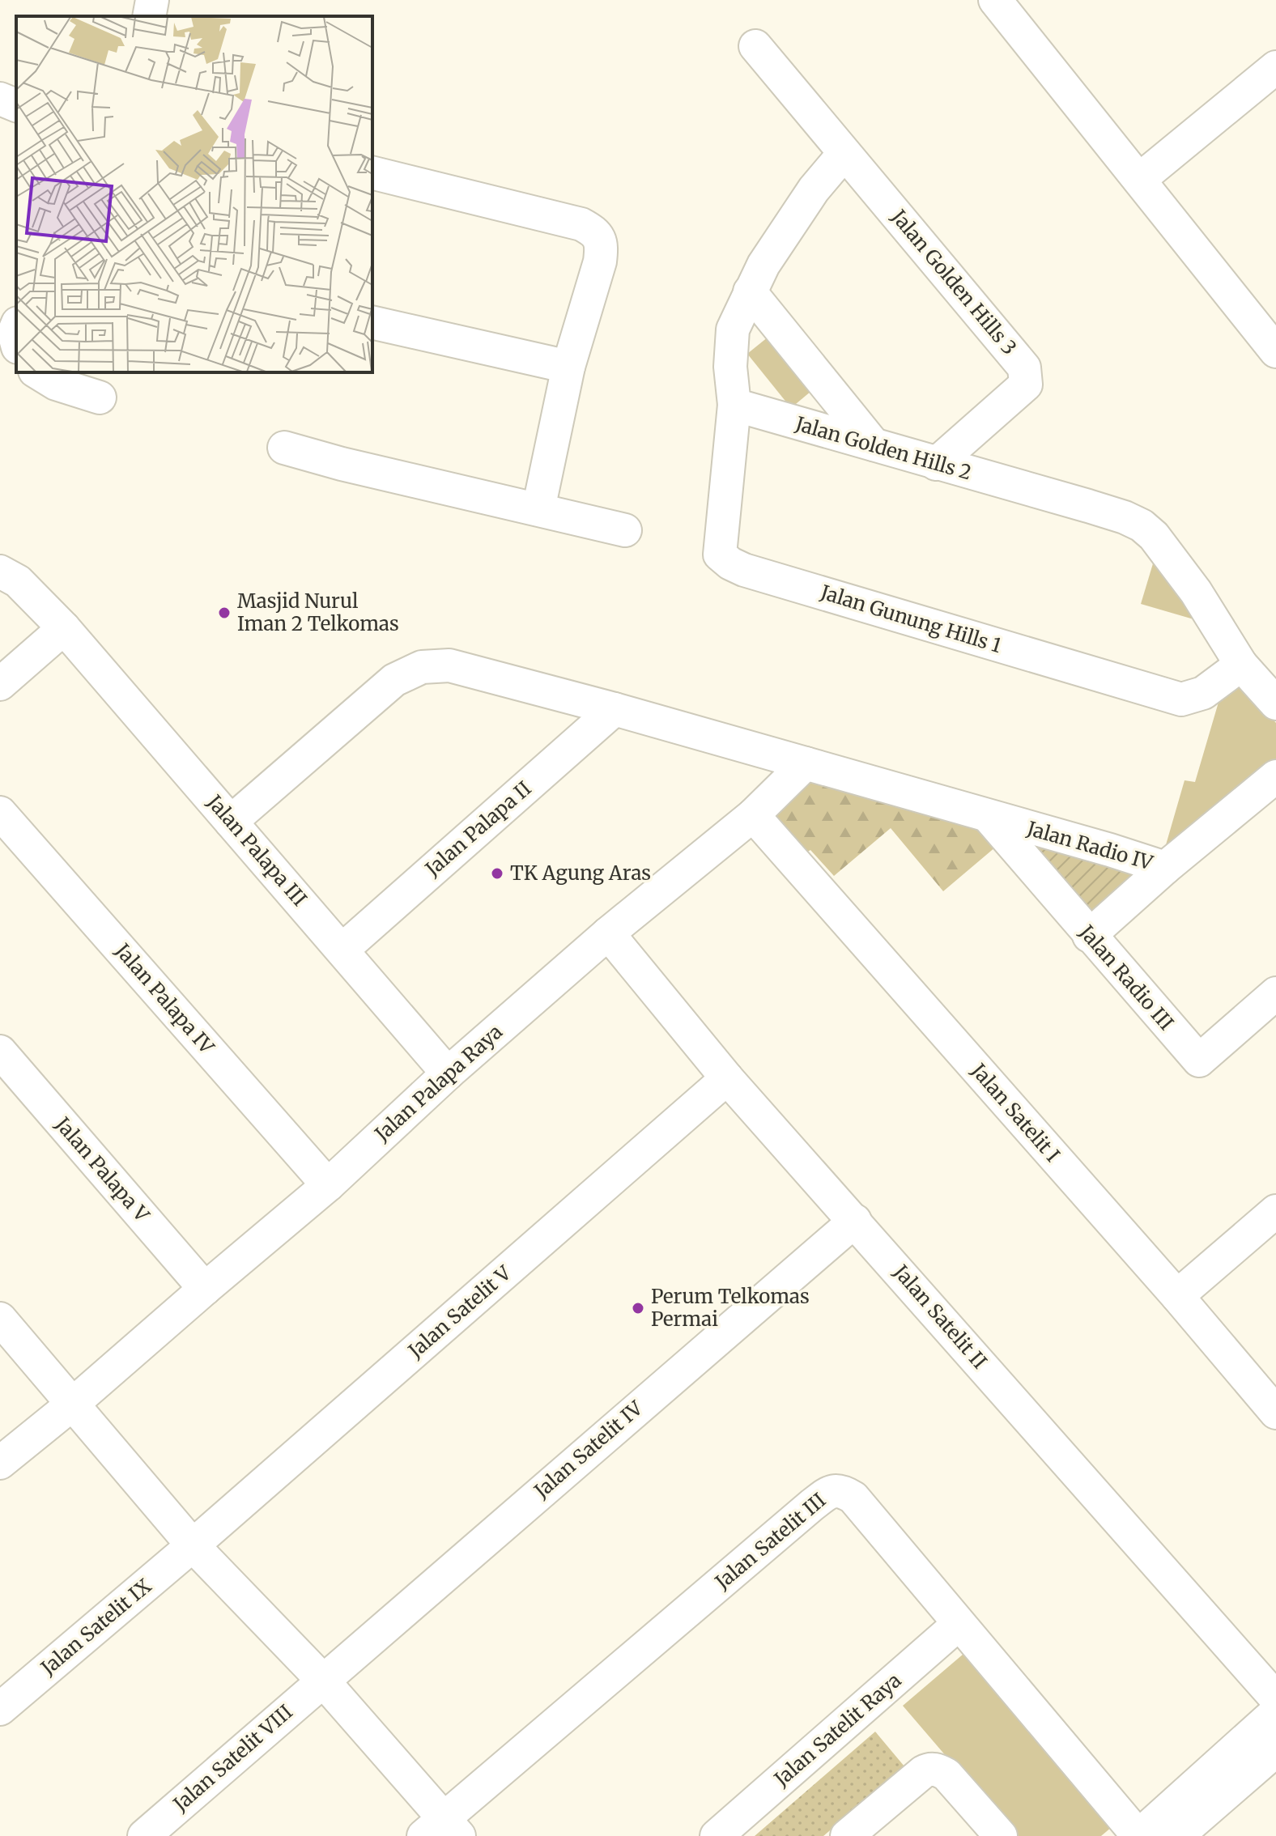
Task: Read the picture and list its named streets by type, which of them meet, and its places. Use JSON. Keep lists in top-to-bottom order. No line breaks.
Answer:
{"streets":{"street":["Jalan Golden Hills 3","Jalan Golden Hills 2","Jalan Gunung Hills 1","Jalan Palapa II","Jalan Radio IV","Jalan Palapa III","Jalan Radio III","Jalan Palapa IV","Jalan Palapa Raya","Jalan Satelit I","Jalan Palapa V","Jalan Satelit V","Jalan Satelit II","Jalan Satelit IV","Jalan Satelit III","Jalan Satelit IX","Jalan Satelit Raya","Jalan Satelit VIII"]},"crossings":[["Jalan Golden Hills 3","Jalan Golden Hills 2"],["Jalan Golden Hills 2","Jalan Gunung Hills 1"],["Jalan Palapa II","Jalan Radio IV"],["Jalan Palapa II","Jalan Palapa III"],["Jalan Radio IV","Jalan Palapa III"],["Jalan Radio IV","Jalan Radio III"],["Jalan Radio IV","Jalan Palapa Raya"],["Jalan Palapa III","Jalan Palapa Raya"],["Jalan Palapa IV","Jalan Palapa Raya"],["Jalan Palapa Raya","Jalan Satelit I"],["Jalan Palapa Raya","Jalan Palapa V"],["Jalan Palapa Raya","Jalan Satelit II"],["Jalan Satelit V","Jalan Satelit II"],["Jalan Satelit V","Jalan Satelit IX"],["Jalan Satelit II","Jalan Satelit IV"],["Jalan Satelit IV","Jalan Satelit VIII"],["Jalan Satelit III","Jalan Satelit Raya"]],"places":["Masjid Nurul Iman 2 Telkomas","TK Agung Aras","Perum Telkomas Permai"]}
